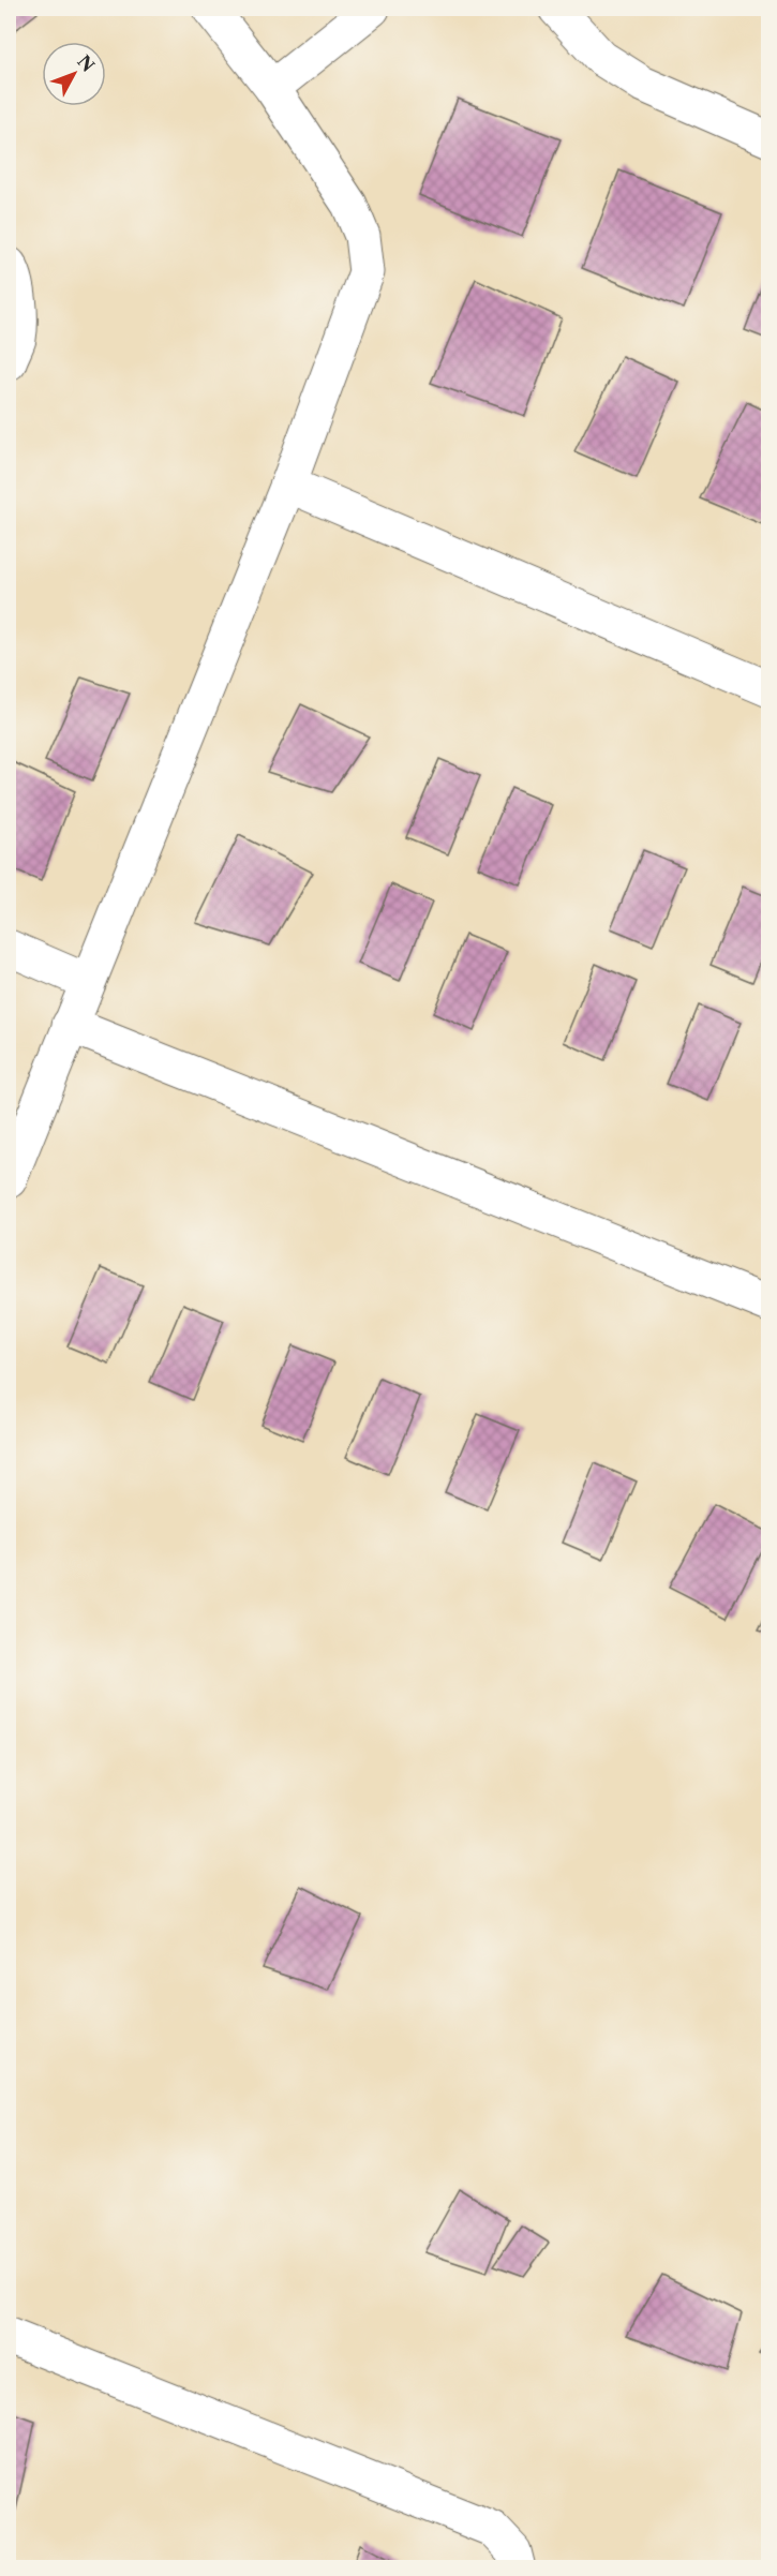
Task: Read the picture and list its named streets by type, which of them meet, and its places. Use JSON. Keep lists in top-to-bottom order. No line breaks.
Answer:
{"north":"top right"}
